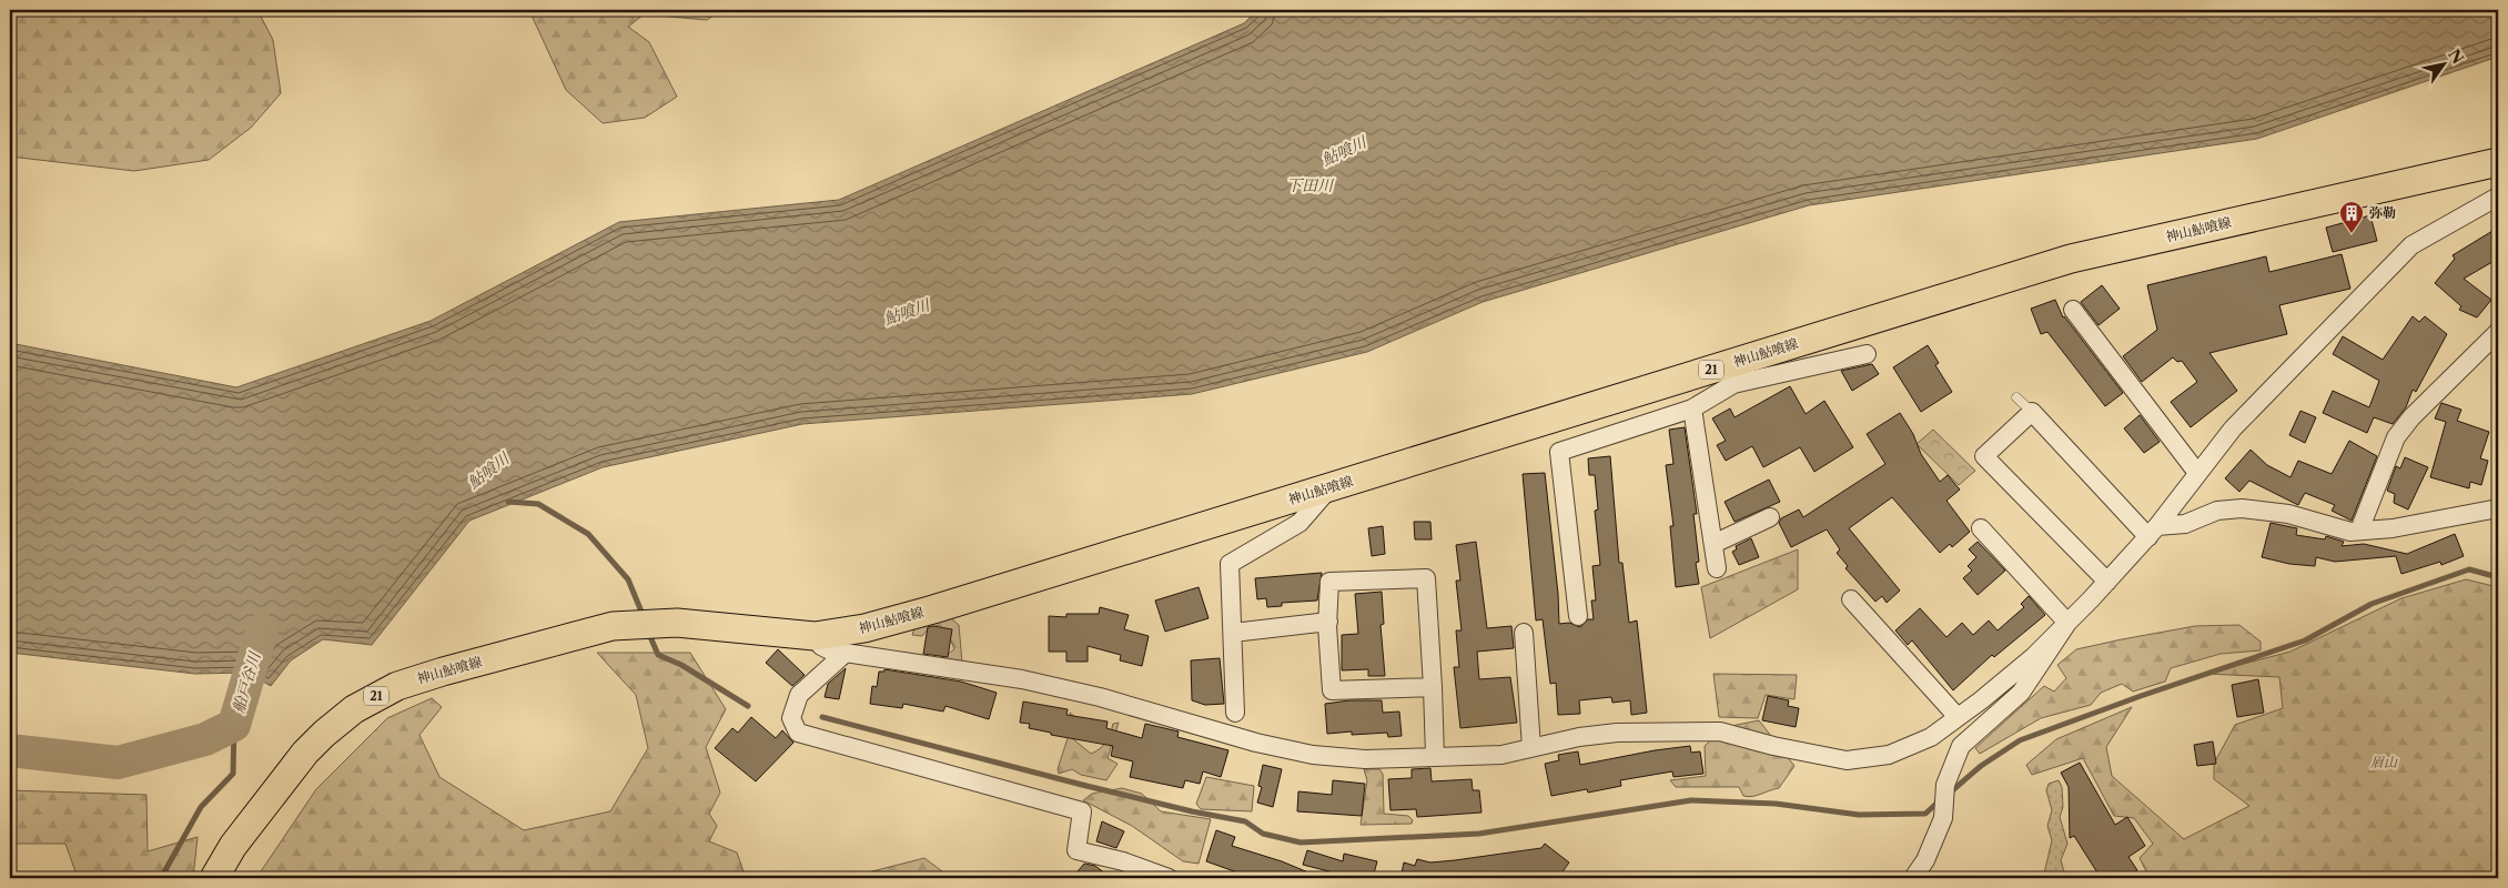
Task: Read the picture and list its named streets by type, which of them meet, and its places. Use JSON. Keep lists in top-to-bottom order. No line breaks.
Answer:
{"streets":{"main road":["神山鮎喰線","21"]},"water":["鮎喰川","下田川","船戸谷川"],"parks":["眉山"],"places":{"building":["弥勒"]},"north":"top right"}
